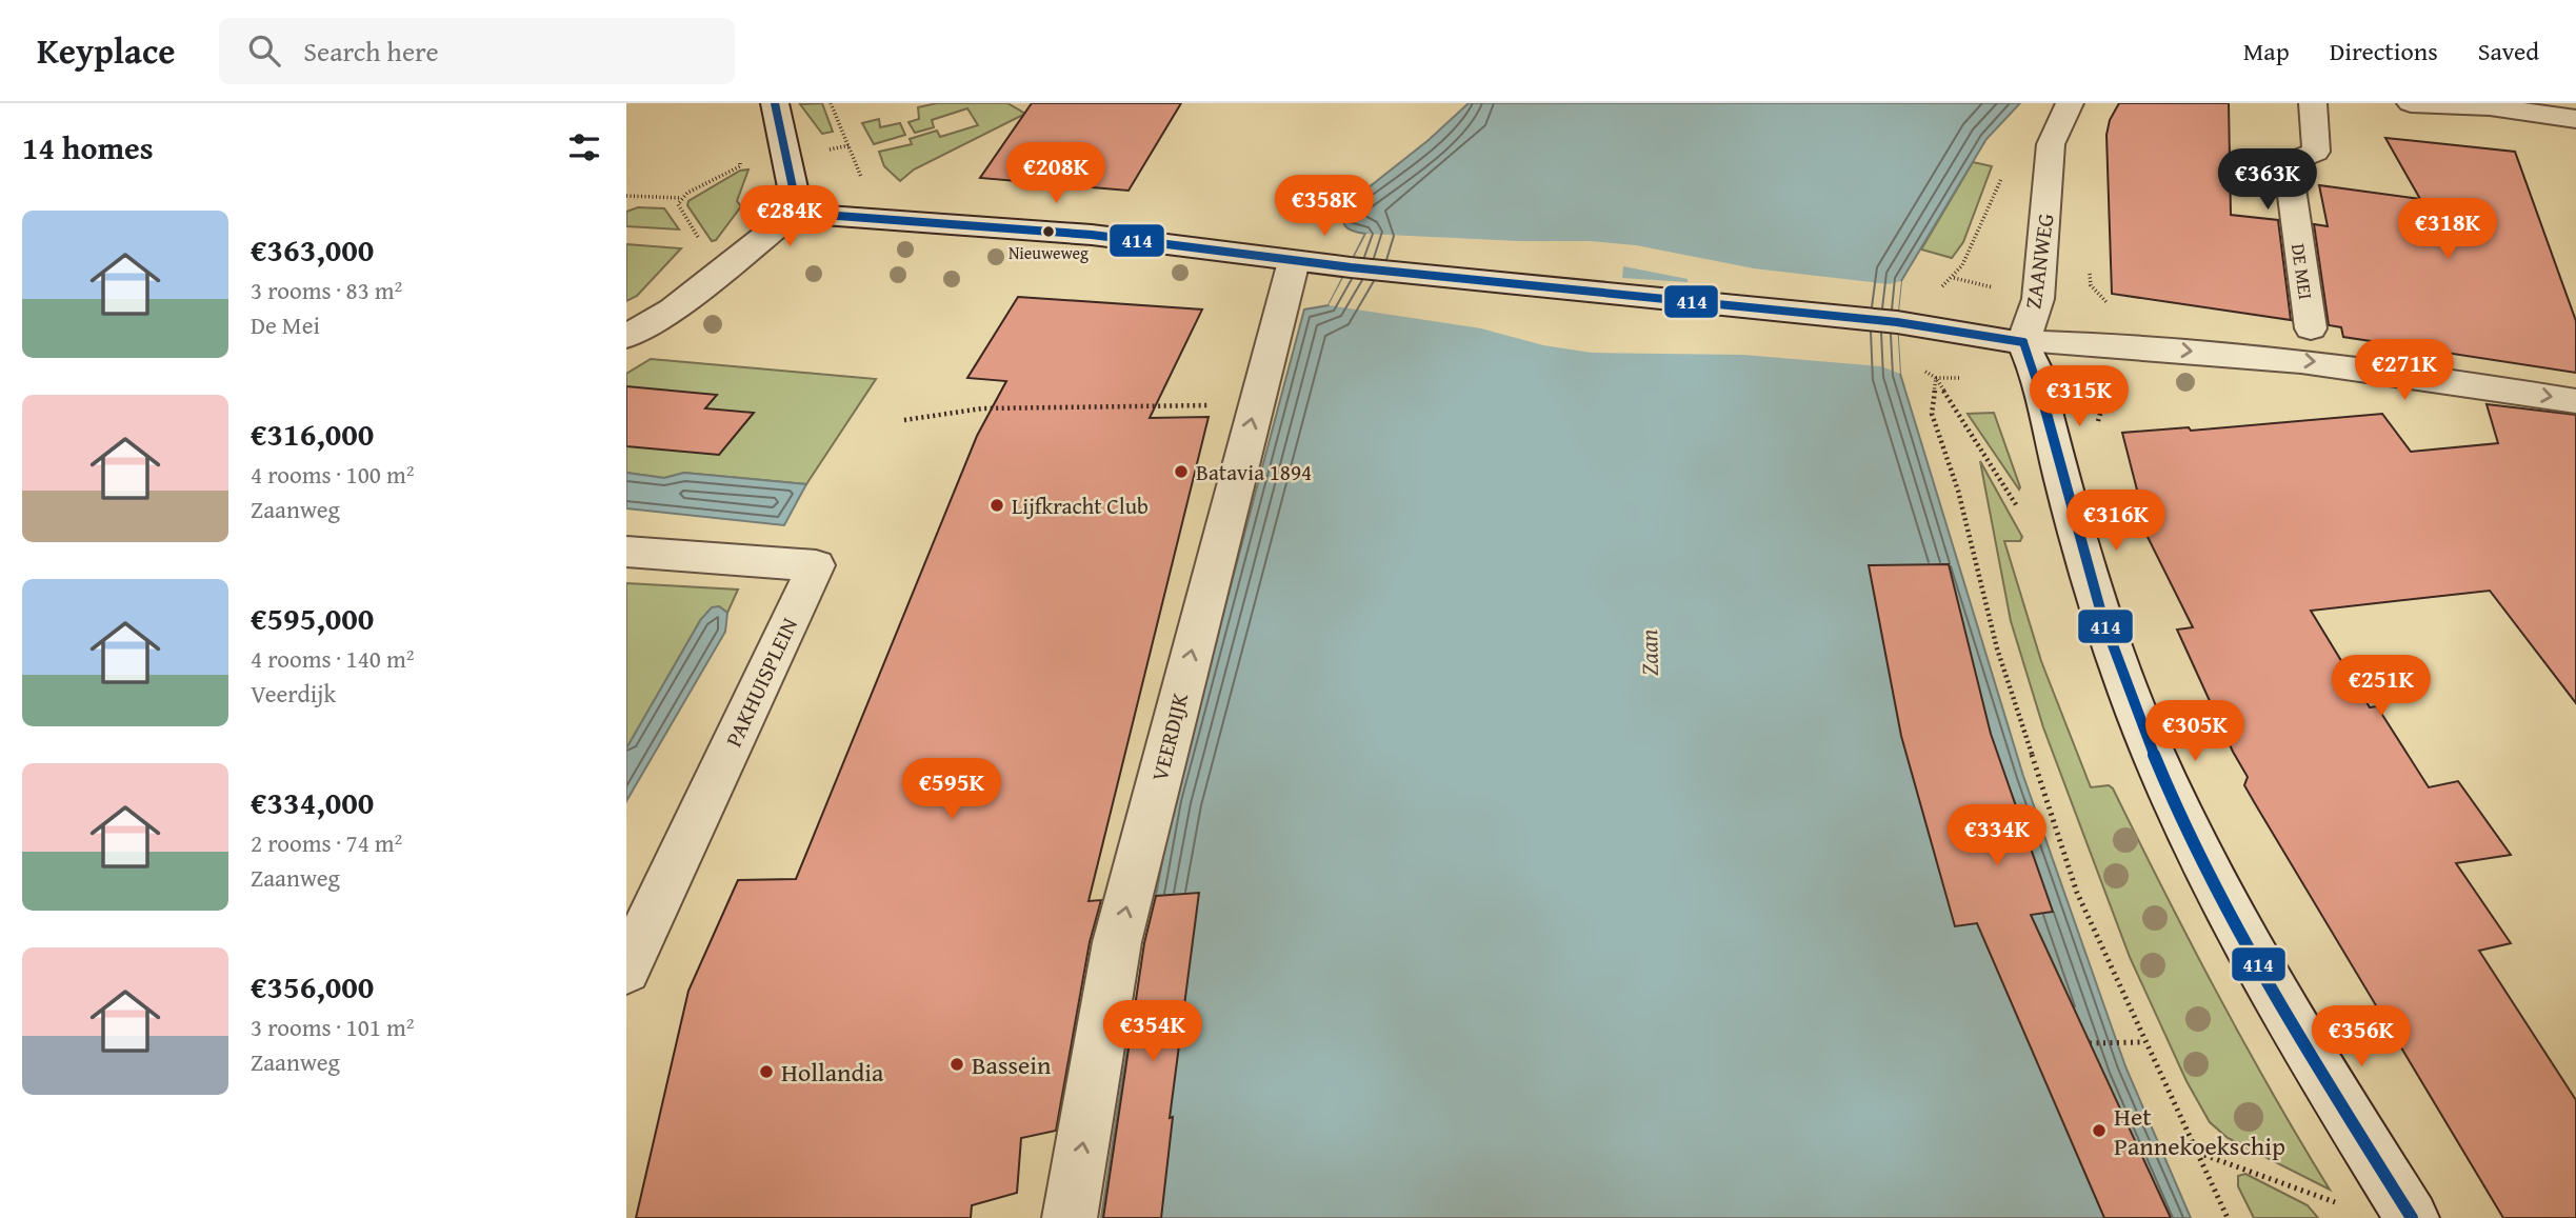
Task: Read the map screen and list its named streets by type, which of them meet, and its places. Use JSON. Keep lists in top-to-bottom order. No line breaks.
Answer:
{"streets":{"street":["ZAANWEG","DE MEI","PAKHUISPLEIN","VEERDIJK"]},"one_way":["VEERDIJK"],"water":["Zaan"],"places":["Nieuweweg","Batavia 1894","Lijfkracht Club","Bassein","Hollandia","Het Pannekoekschip"],"lines":["transit line 414"],"page":{"header":"Keyplace","search":"Search here","nav":["Map","Directions","Saved"],"heading":"14 homes","price":["€208K","€363K","€358K","€284K","€318K","€271K","€315K","€316K","€251K","€305K","€595K","€334K","€354K","€356K"],"list":[{"name":"€363,000","note":"3 rooms · 83 m² · De Mei"},{"name":"€316,000","note":"4 rooms · 100 m² · Zaanweg"},{"name":"€595,000","note":"4 rooms · 140 m² · Veerdijk"},{"name":"€334,000","note":"2 rooms · 74 m² · Zaanweg"},{"name":"€356,000","note":"3 rooms · 101 m² · Zaanweg"}]}}
